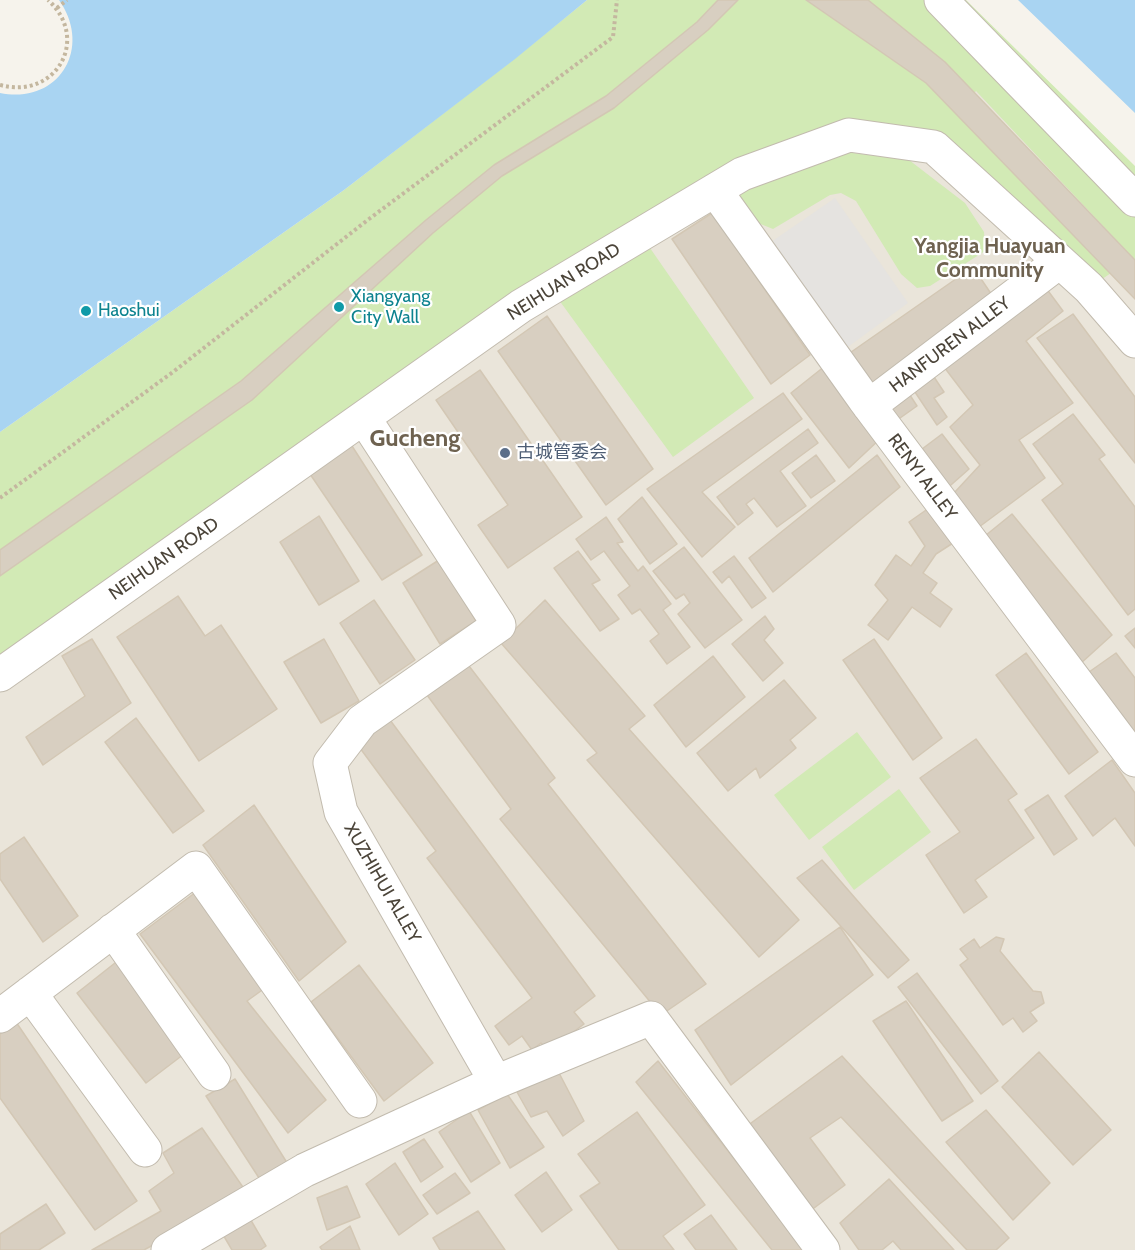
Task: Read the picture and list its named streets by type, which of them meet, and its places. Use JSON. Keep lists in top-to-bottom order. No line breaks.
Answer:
{"streets":{"street":["NEIHUAN ROAD","HANFUREN ALLEY","RENYI ALLEY","XUZHIHUI ALLEY"]},"crossings":[["NEIHUAN ROAD","HANFUREN ALLEY"],["NEIHUAN ROAD","RENYI ALLEY"],["NEIHUAN ROAD","XUZHIHUI ALLEY"],["HANFUREN ALLEY","RENYI ALLEY"]],"districts":["Yangjia Huayuan Community","Gucheng"],"places":["Xiangyang City Wall","Haoshui","古城管委会"]}
